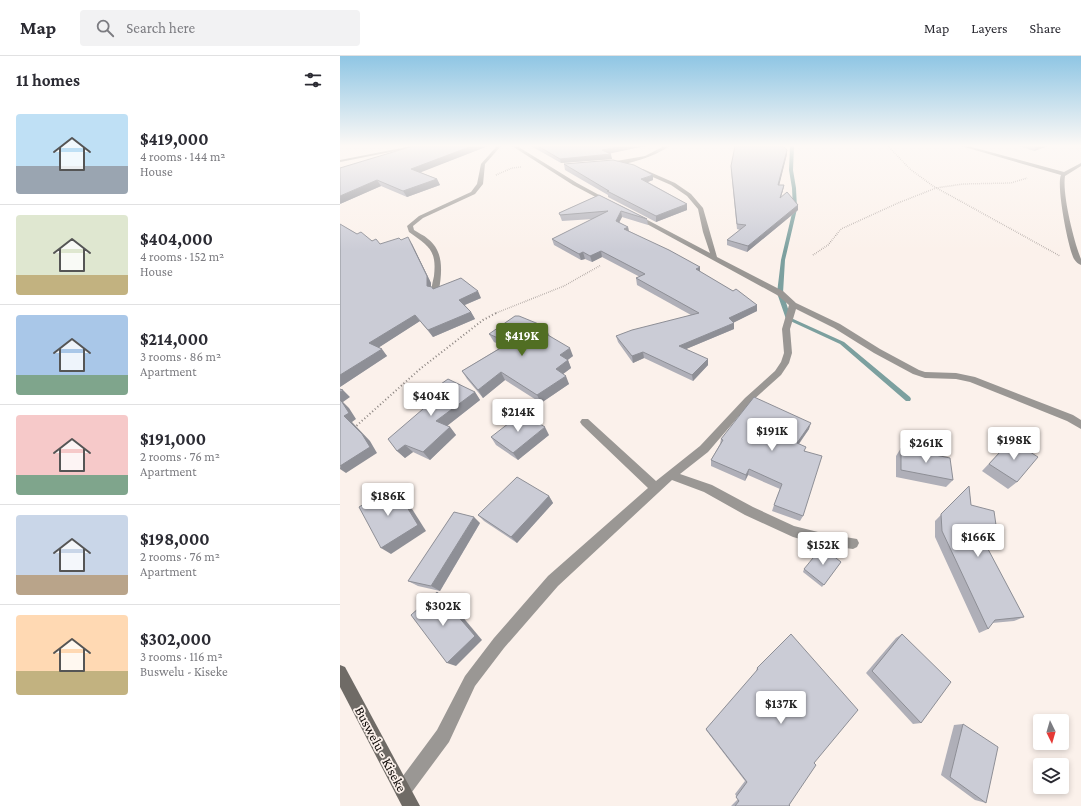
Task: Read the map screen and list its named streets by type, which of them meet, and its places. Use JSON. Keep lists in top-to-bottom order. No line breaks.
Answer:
{"streets":{"main road":["Buswelu - Kiseke"]},"north":"bottom","page":{"header":"Map","search":"Search here","nav":["Map","Layers","Share"],"heading":"11 homes","list":[{"name":"$419,000","note":"4 rooms · 144 m² · House"},{"name":"$404,000","note":"4 rooms · 152 m² · House"},{"name":"$214,000","note":"3 rooms · 86 m² · Apartment"},{"name":"$191,000","note":"2 rooms · 76 m² · Apartment"},{"name":"$198,000","note":"2 rooms · 76 m² · Apartment"},{"name":"$302,000","note":"3 rooms · 116 m² · Buswelu - Kiseke"}],"price":["$419K","$404K","$214K","$191K","$198K","$261K","$186K","$166K","$152K","$302K","$137K"]}}
